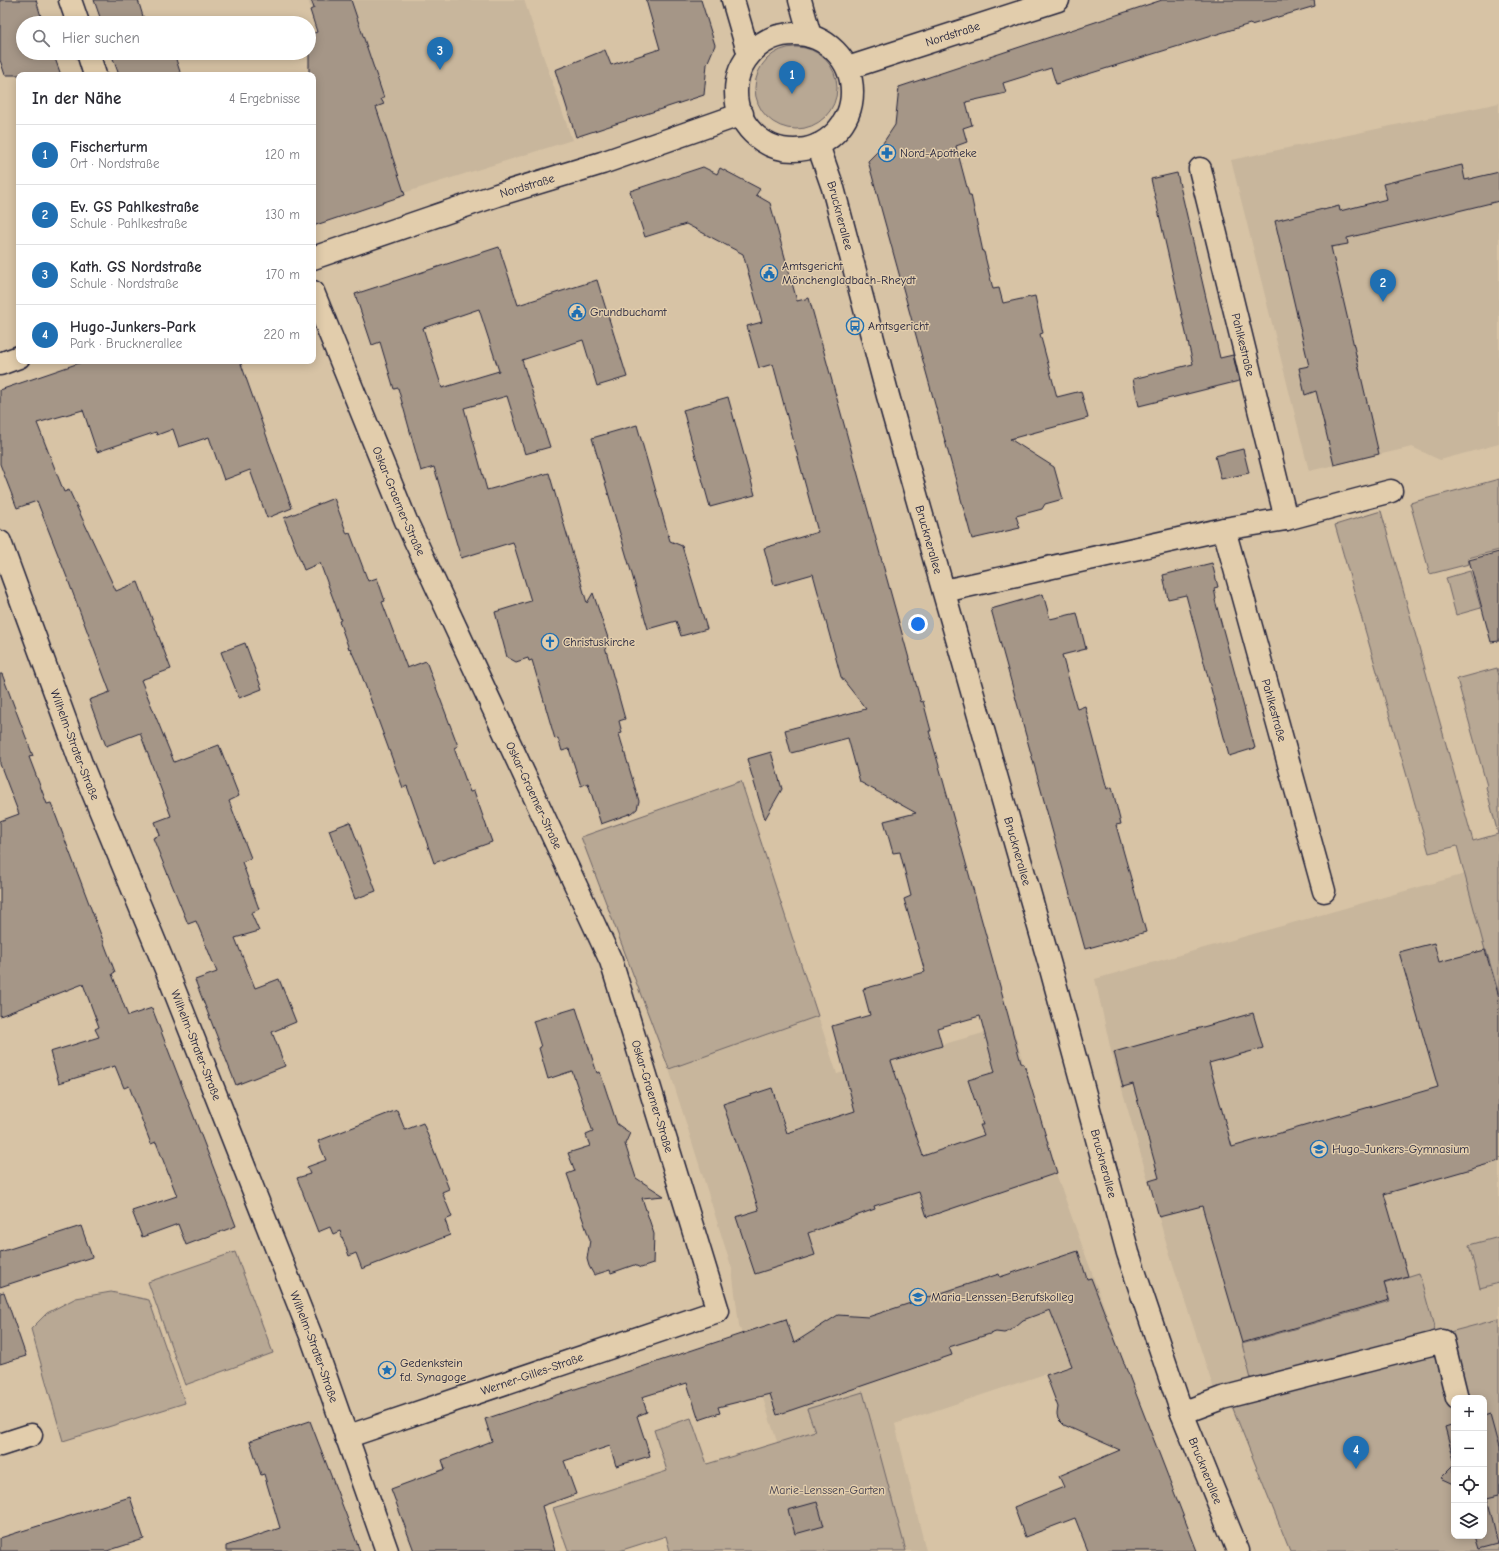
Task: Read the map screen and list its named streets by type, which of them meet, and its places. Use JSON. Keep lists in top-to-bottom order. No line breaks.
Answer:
{"streets":{"street":["Nordstraße","Brucknerallee","Pahlkestraße","Oskar-Graemer-Straße","Wilhelm-Strater-Straße","Werner-Gilles-Straße"]},"crossings":[["Nordstraße","Brucknerallee"],["Oskar-Graemer-Straße","Werner-Gilles-Straße"],["Wilhelm-Strater-Straße","Werner-Gilles-Straße"]],"parks":["Marie-Lenssen-Garten"],"places":{"pharmacy":["Nord-Apotheke"],"public building":["Amtsgericht Mönchengladbach-Rheydt","Grundbuchamt"],"bus stop":["Amtsgericht"],"church":["Christuskirche"],"school or university":["Hugo-Junkers-Gymnasium","Maria-Lenssen-Berufskolleg"],"place":["Gedenkstein f.d. Synagoge"]},"page":{"search":"Hier suchen","pins":["3","1","2","4"],"heading":["In der Nähe","4 Ergebnisse"],"list":[{"mark":"1","name":"Fischerturm","note":"Ort · Nordstraße","value":"120 m"},{"mark":"2","name":"Ev. GS Pahlkestraße","note":"Schule · Pahlkestraße","value":"130 m"},{"mark":"3","name":"Kath. GS Nordstraße","note":"Schule · Nordstraße","value":"170 m"},{"mark":"4","name":"Hugo-Junkers-Park","note":"Park · Brucknerallee","value":"220 m"}],"map_buttons":["+","−"]}}
